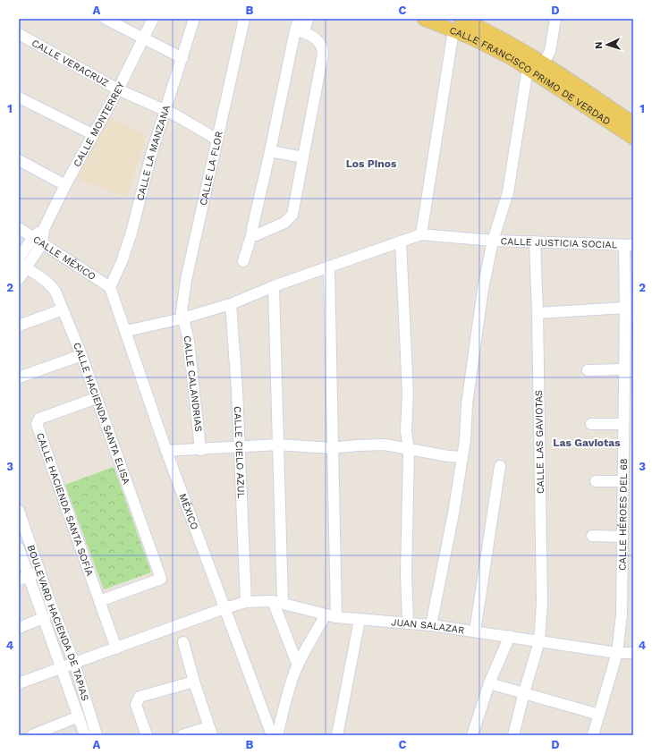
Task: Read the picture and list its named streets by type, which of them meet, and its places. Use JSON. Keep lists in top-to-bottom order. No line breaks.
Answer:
{"streets":{"main road":["CALLE FRANCISCO PRIMO DE VERDAD"],"street":["CALLE VERACRUZ","CALLE MONTERREY","CALLE LA MANZANA","CALLE LA FLOR","CALLE JUSTICIA SOCIAL","CALLE MÉXICO","CALLE CALANDRIAS","CALLE HACIENDA SANTA ELISA","CALLE LAS GAVIOTAS","CALLE CIELO AZUL","CALLE HACIENDA SANTA SOFÍA","MÉXICO","CALLE HÉROES DEL 68","BOULEVARD HACIENDA DE TAPIAS","JUAN SALAZAR"]},"crossings":[["CALLE VERACRUZ","CALLE MONTERREY"],["CALLE VERACRUZ","CALLE LA MANZANA"],["CALLE VERACRUZ","CALLE LA FLOR"],["CALLE MONTERREY","CALLE MÉXICO"],["CALLE LA MANZANA","CALLE MÉXICO"],["CALLE LA MANZANA","MÉXICO"],["CALLE LA FLOR","CALLE CALANDRIAS"],["CALLE JUSTICIA SOCIAL","CALLE LAS GAVIOTAS"],["CALLE JUSTICIA SOCIAL","CALLE HÉROES DEL 68"],["CALLE MÉXICO","MÉXICO"],["CALLE HACIENDA SANTA ELISA","CALLE HACIENDA SANTA SOFÍA"],["CALLE LAS GAVIOTAS","JUAN SALAZAR"],["CALLE CIELO AZUL","JUAN SALAZAR"],["CALLE HACIENDA SANTA SOFÍA","JUAN SALAZAR"],["MÉXICO","JUAN SALAZAR"],["CALLE HÉROES DEL 68","JUAN SALAZAR"],["BOULEVARD HACIENDA DE TAPIAS","JUAN SALAZAR"]],"districts":["Los Pinos","Las Gaviotas"],"north":"left","grid":{"columns":["A","B","C","D"],"rows":["1","2","3","4"]}}
